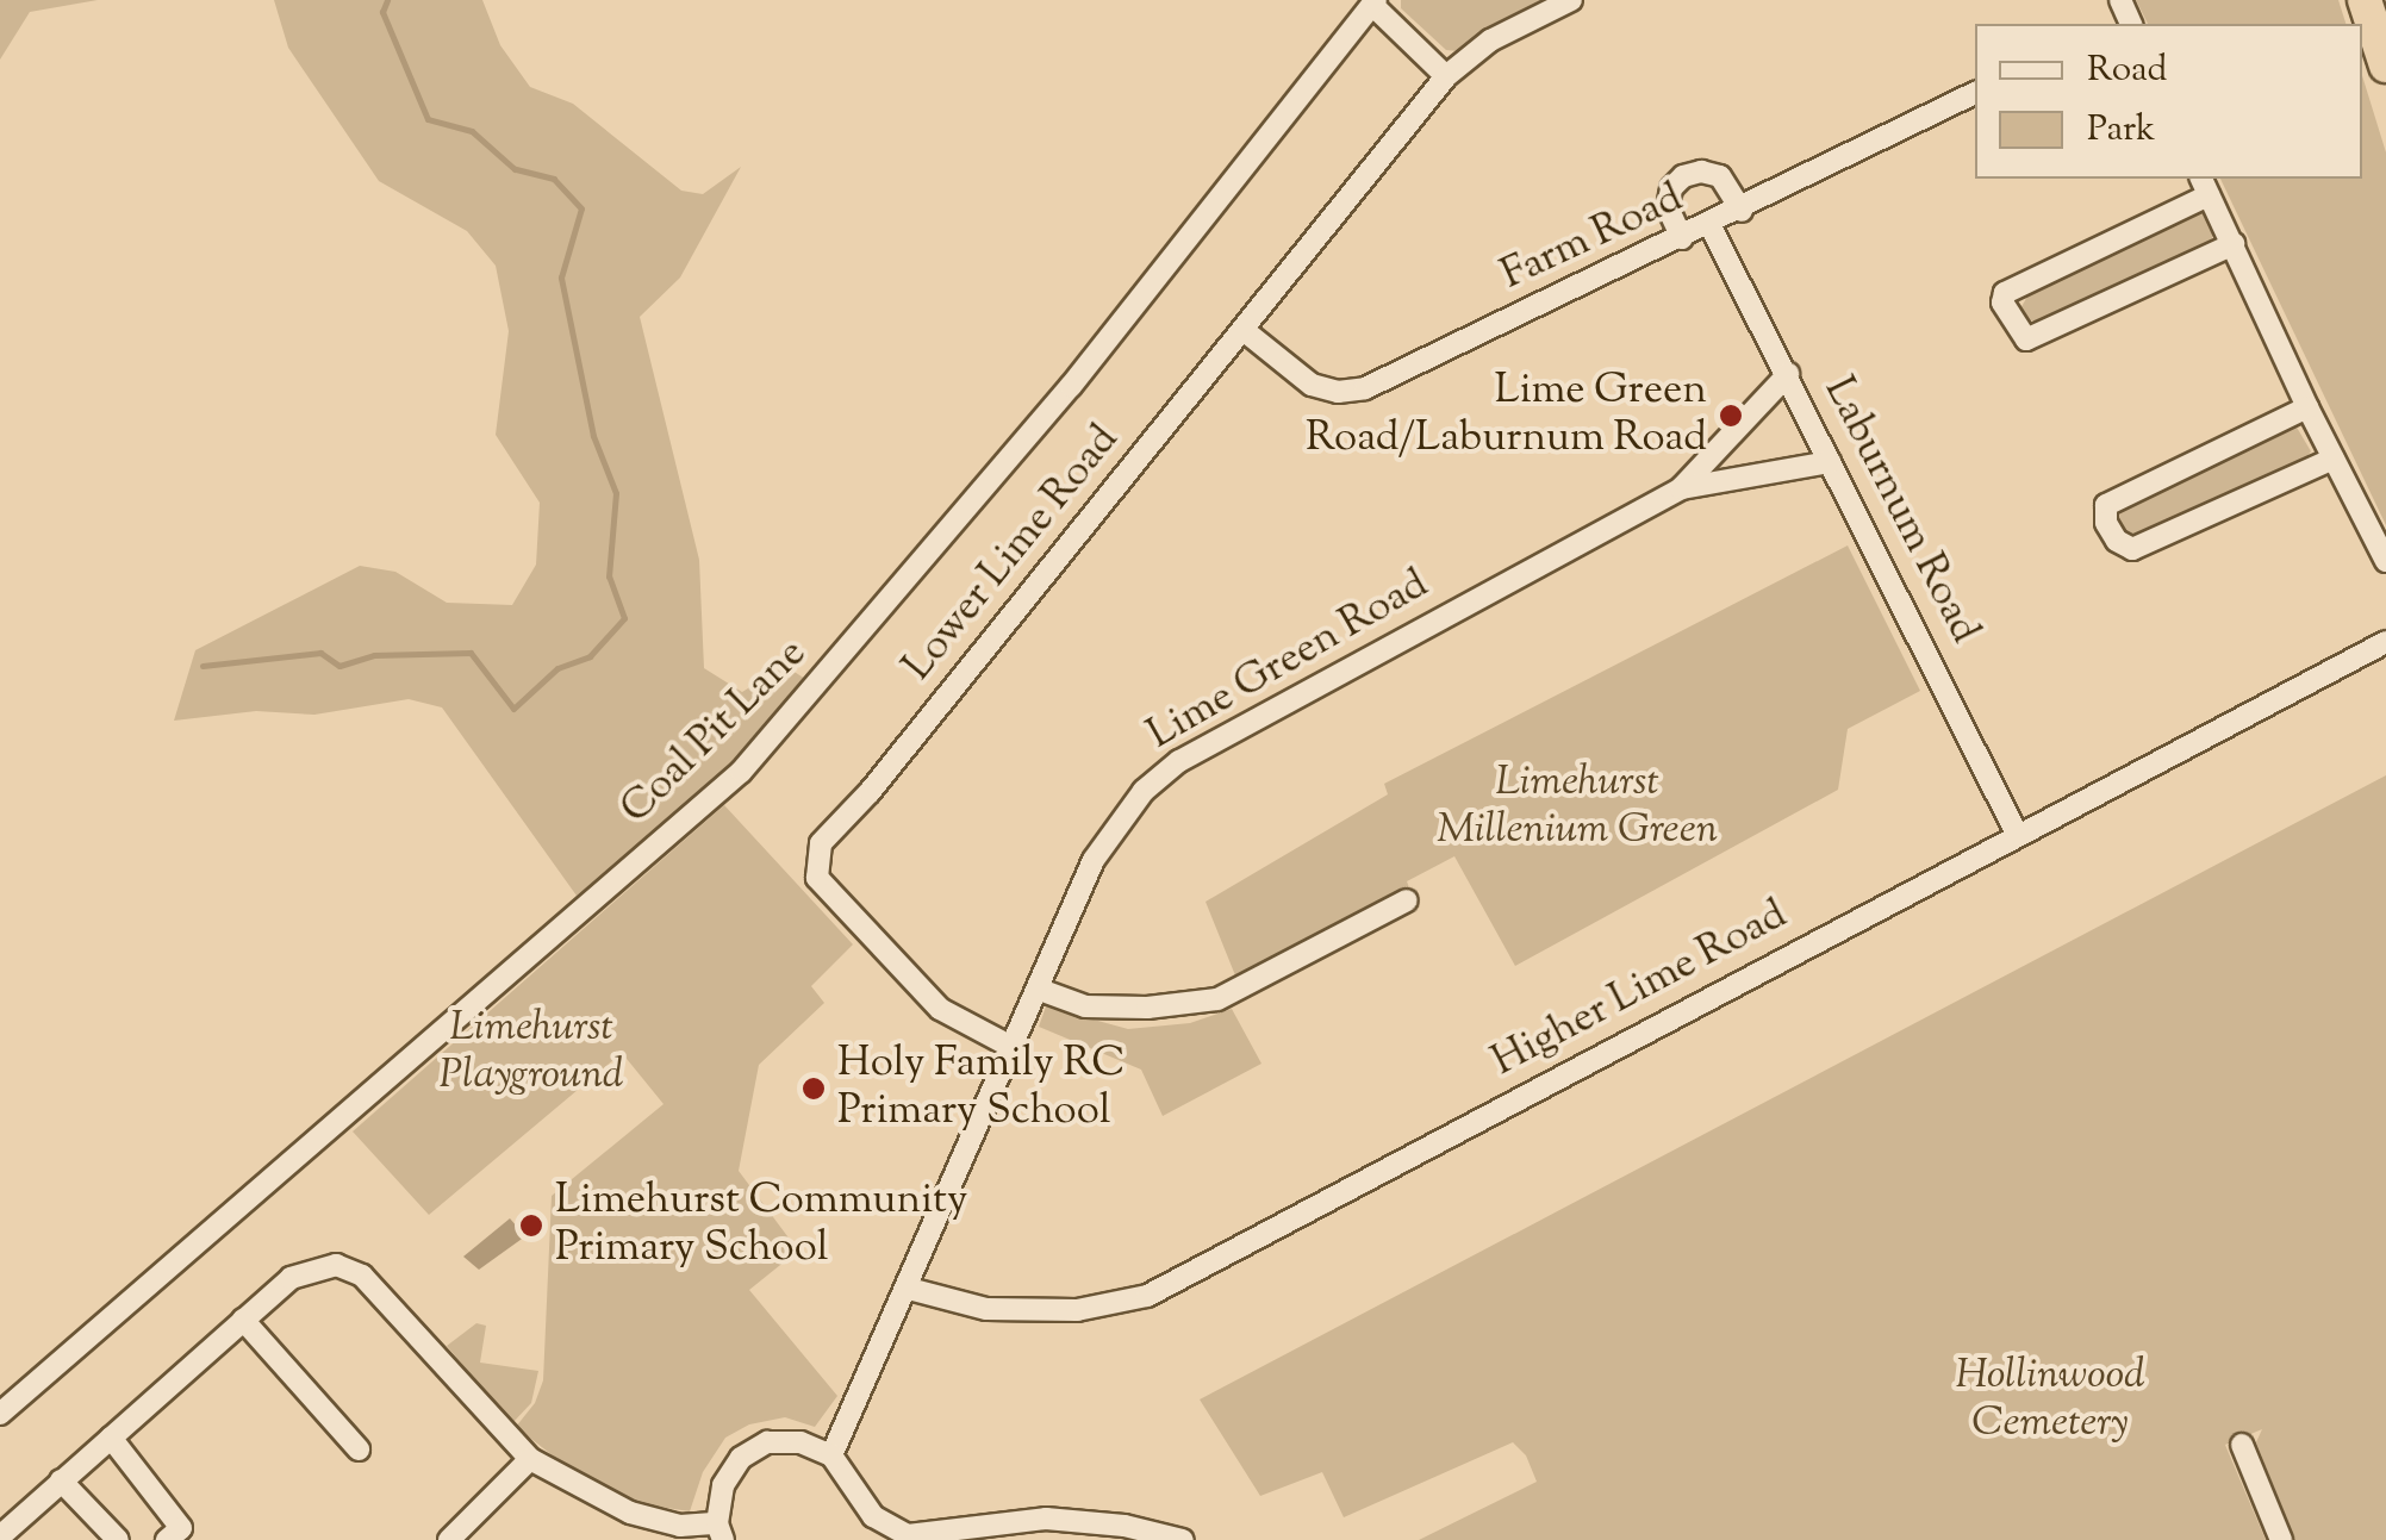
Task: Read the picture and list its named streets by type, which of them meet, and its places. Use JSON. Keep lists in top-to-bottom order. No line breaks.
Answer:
{"streets":{"street":["Farm Road","Laburnum Road","Lower Lime Road","Lime Green Road","Coal Pit Lane","Higher Lime Road"]},"crossings":[["Farm Road","Laburnum Road"],["Farm Road","Lower Lime Road"],["Laburnum Road","Lime Green Road"],["Laburnum Road","Higher Lime Road"],["Lower Lime Road","Lime Green Road"],["Lime Green Road","Higher Lime Road"]],"parks":["Limehurst Millenium Green","Limehurst Playground","Hollinwood Cemetery"],"places":["Lime Green Road/Laburnum Road","Holy Family RC Primary School","Limehurst Community Primary School"],"legend":["Road","Park"]}
